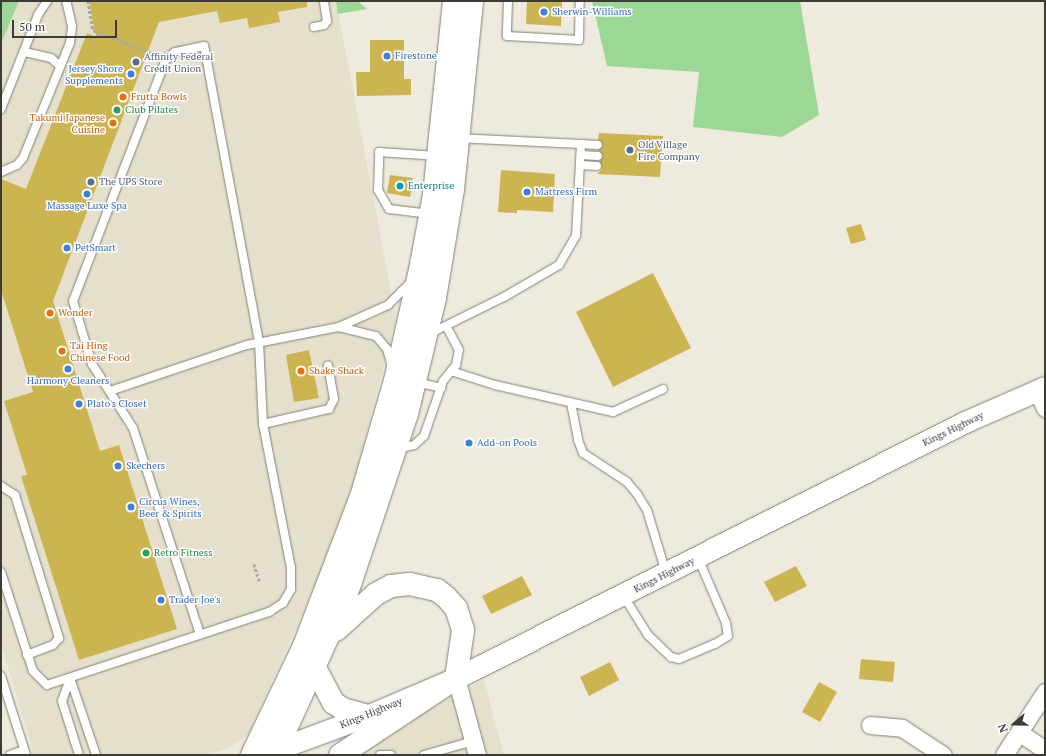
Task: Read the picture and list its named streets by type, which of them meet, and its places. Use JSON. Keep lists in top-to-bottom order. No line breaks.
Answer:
{"streets":{"street":["Kings Highway"]},"places":["Sherwin-Williams","Firestone","Affinity Federal Credit Union","Jersey Shore Supplements","Frutta Bowls","Club Pilates","Takumi Japanese Cuisine","Old Village Fire Company","The UPS Store","Enterprise","Mattress Firm","Massage Luxe Spa","PetSmart","Wonder","Tai Hing Chinese Food","Harmony Cleaners","Shake Shack","Plato's Closet","Add-on Pools","Skechers","Circus Wines, Beer & Spirits","Retro Fitness","Trader Joe's"],"scale_bar":"50 m","north":"left"}
